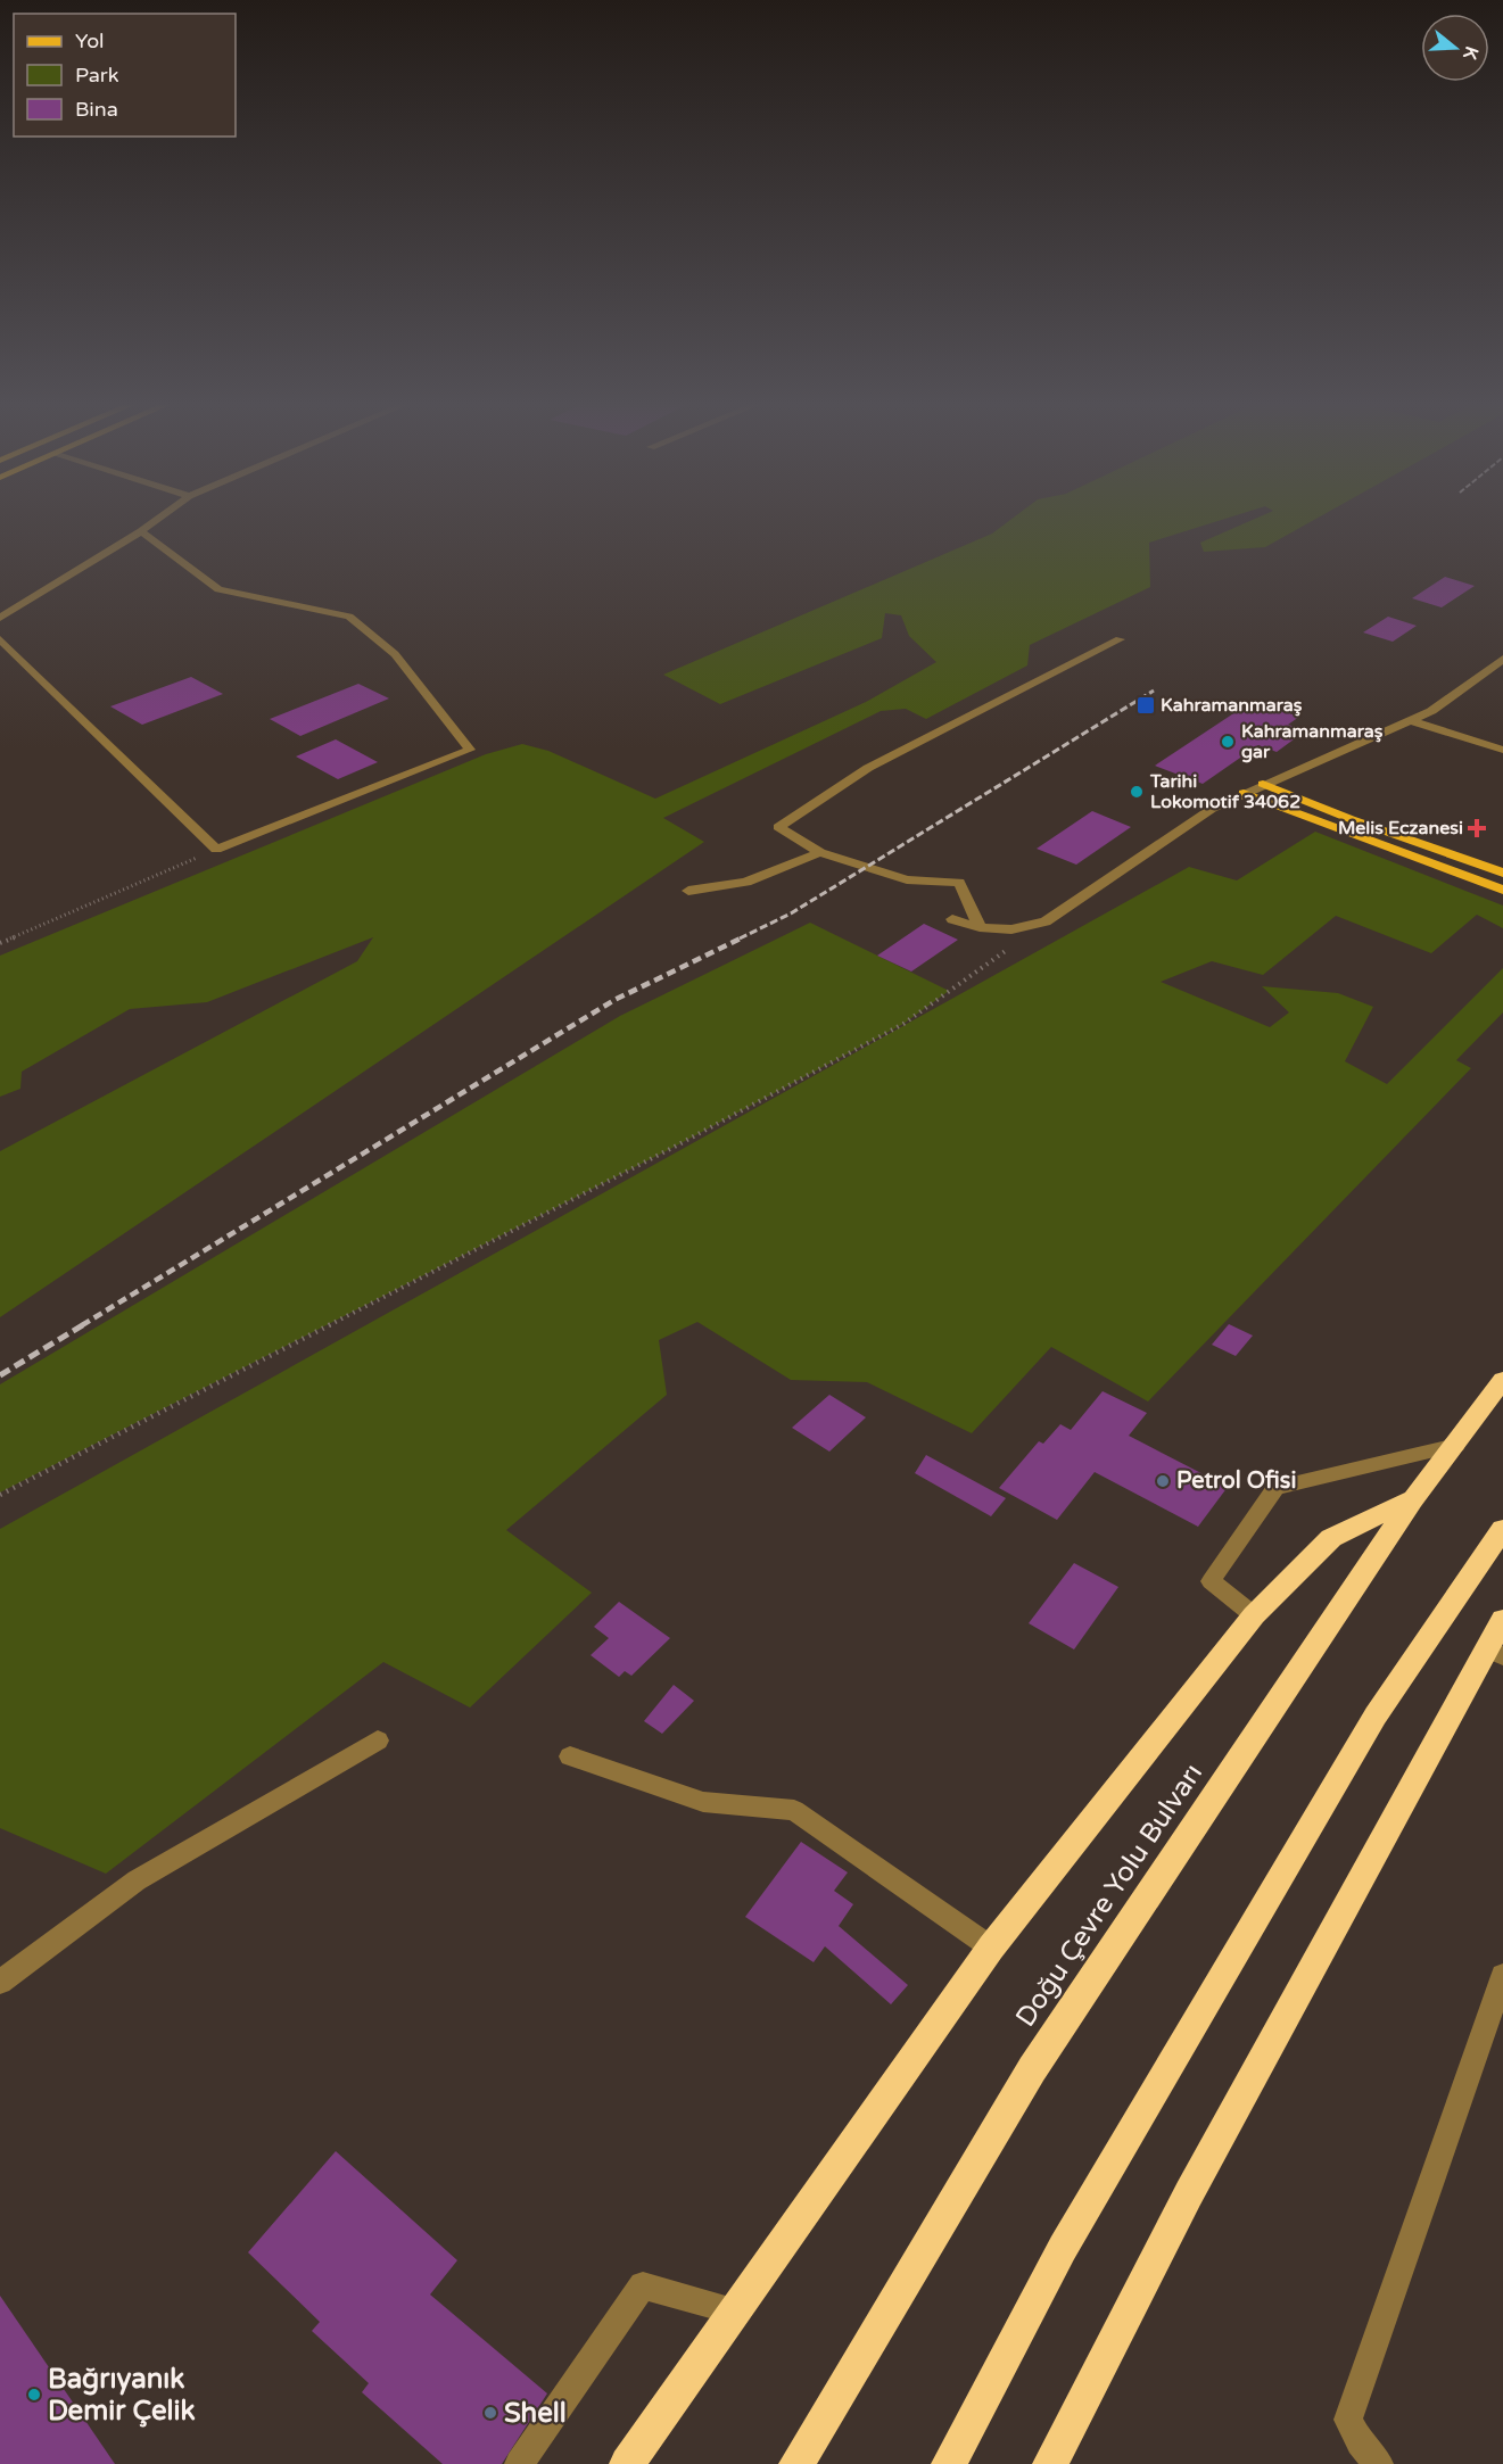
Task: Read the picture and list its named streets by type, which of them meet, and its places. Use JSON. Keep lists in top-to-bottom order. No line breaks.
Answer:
{"streets":{"highway":["Doğu Çevre Yolu Bulvarı"]},"places":{"transit":["Kahramanmaraş"],"other":["Kahramanmaraş gar","Tarihi Lokomotif 34062","Petrol Ofisi","Bağrıyanık Demir Çelik","Shell"],"health":["Melis Eczanesi"]},"legend":["Yol","Park","Bina"],"north":"right"}
